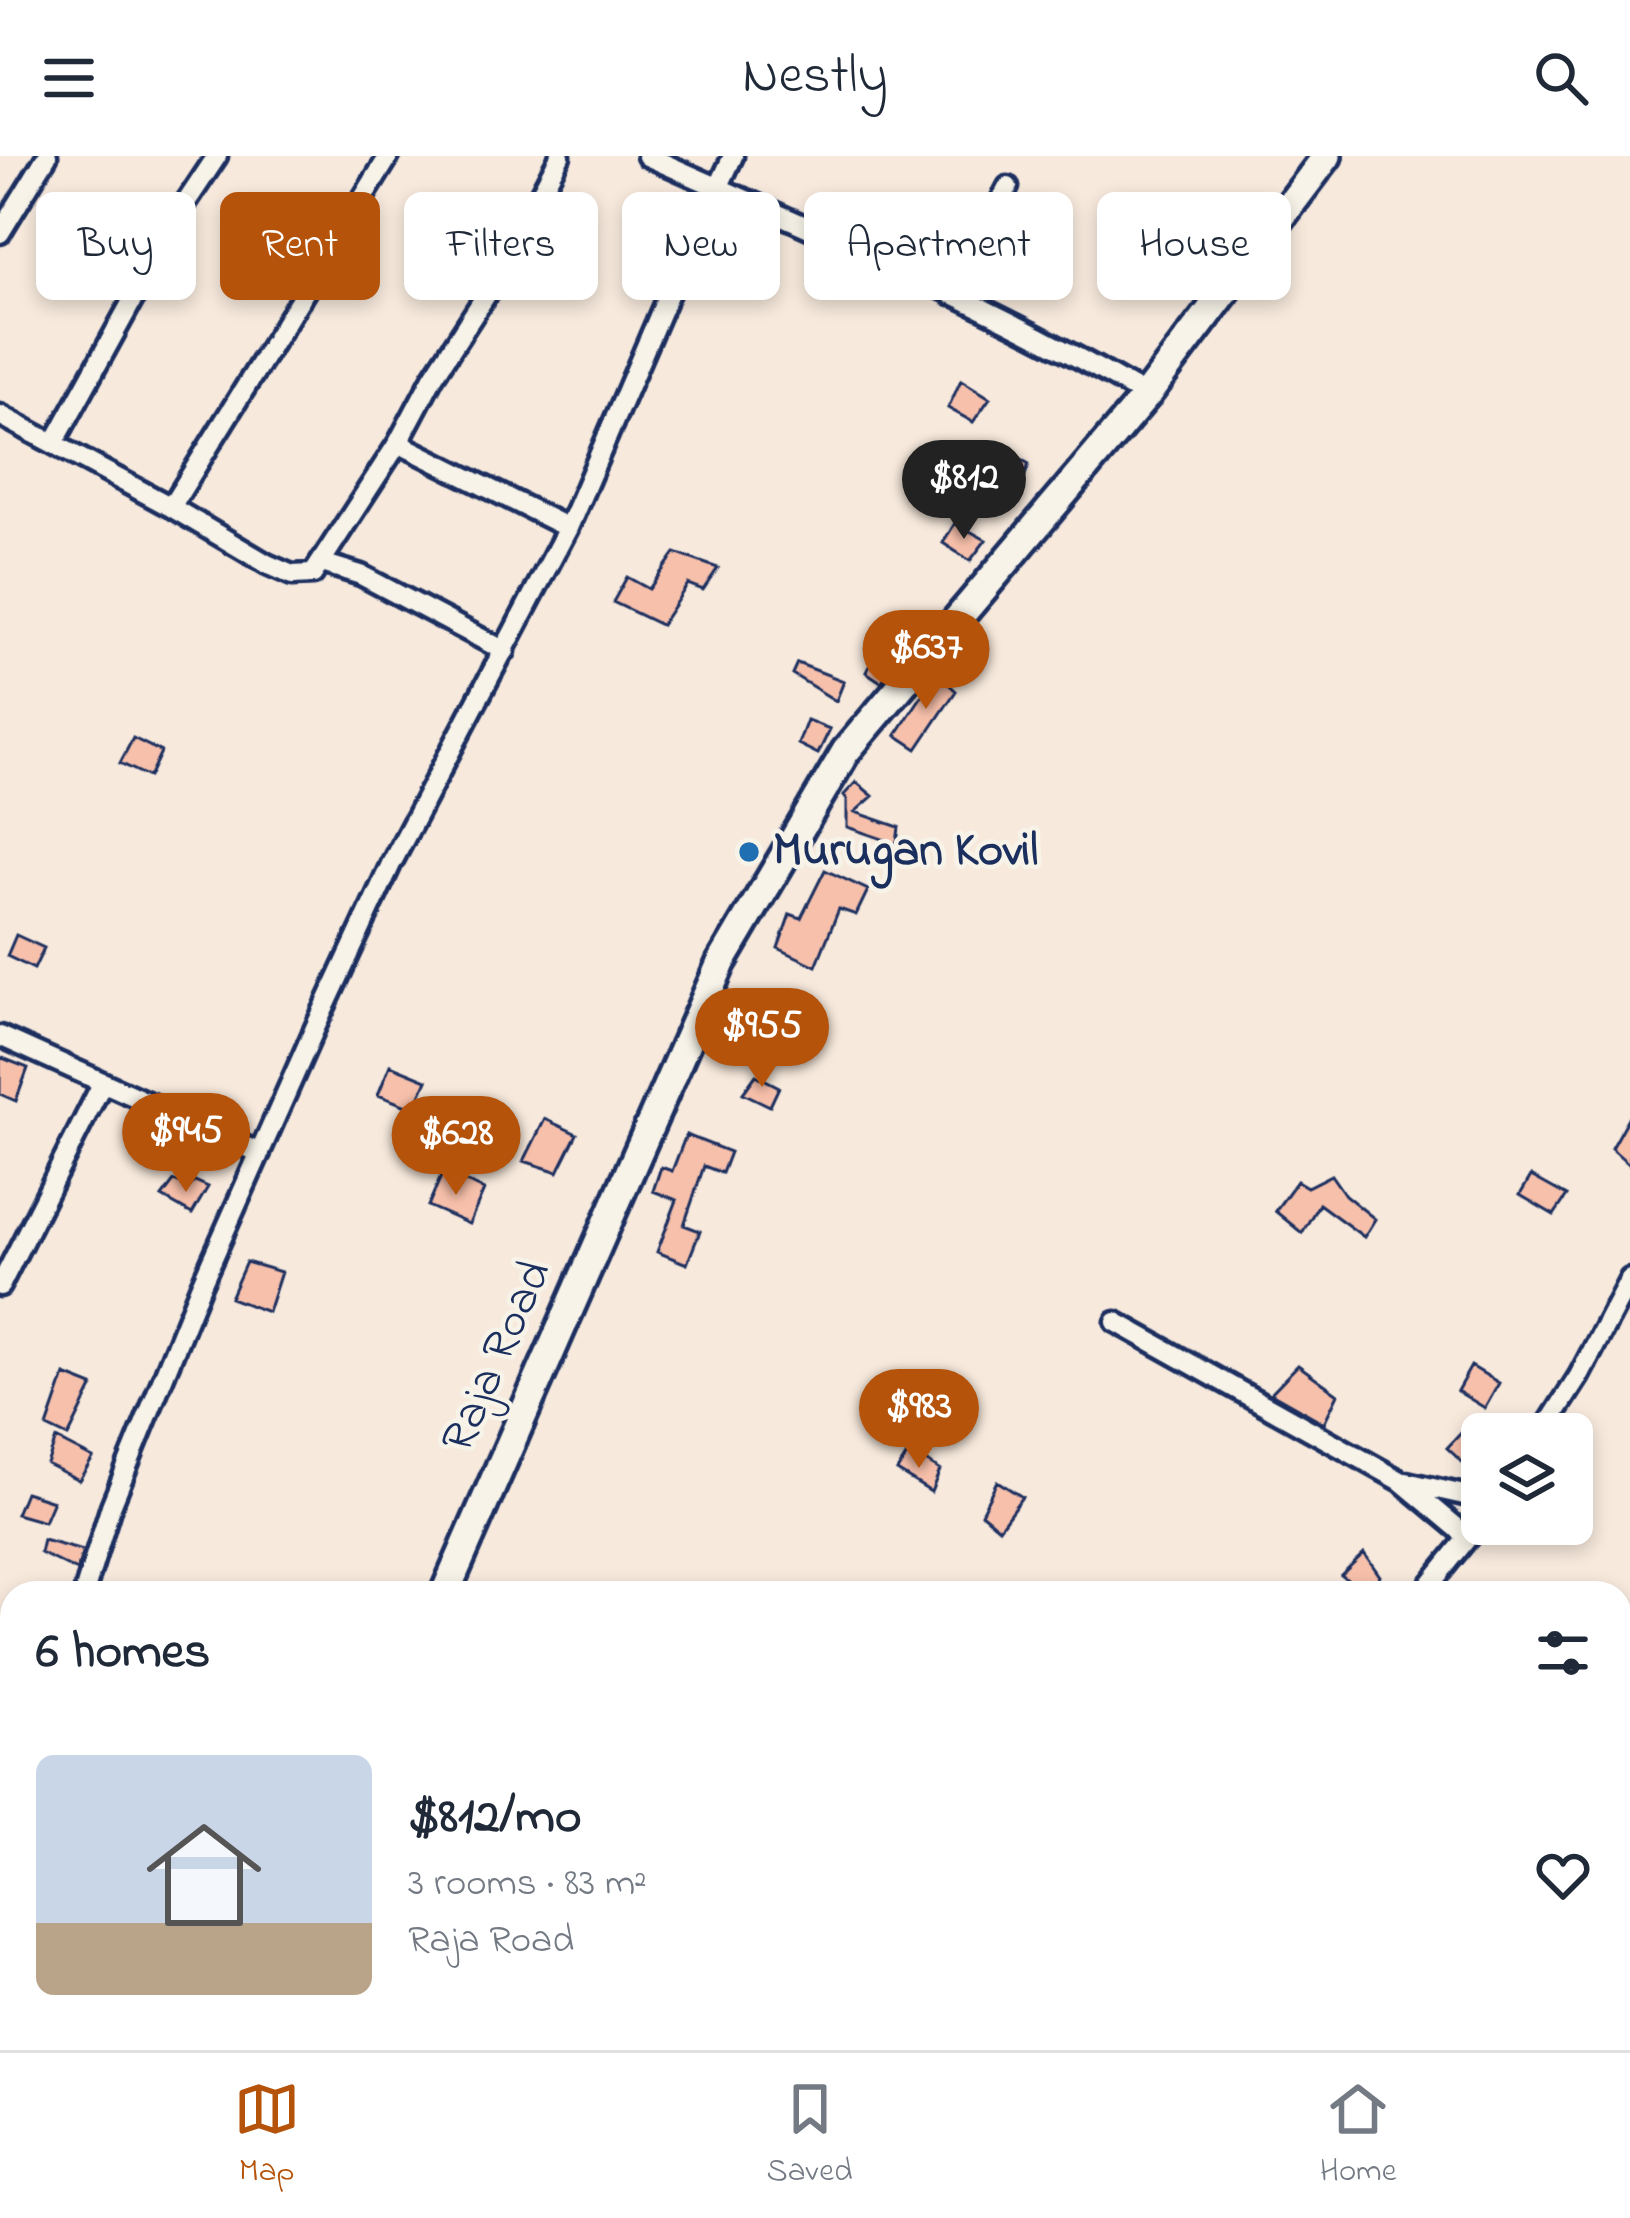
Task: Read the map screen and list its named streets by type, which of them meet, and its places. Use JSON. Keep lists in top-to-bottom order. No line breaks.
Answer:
{"streets":{"street":["Raja Road"]},"places":["Murugan Kovil"],"page":{"header":"Nestly","chip":["Buy","Rent","Filters","New","Apartment","House"],"price":["$812","$637","$955","$945","$628","$983"],"heading":"6 homes","list":[{"name":"$812/mo","note":"3 rooms · 83 m² · Raja Road"}],"tabs":["Map","Saved","Home"]}}
